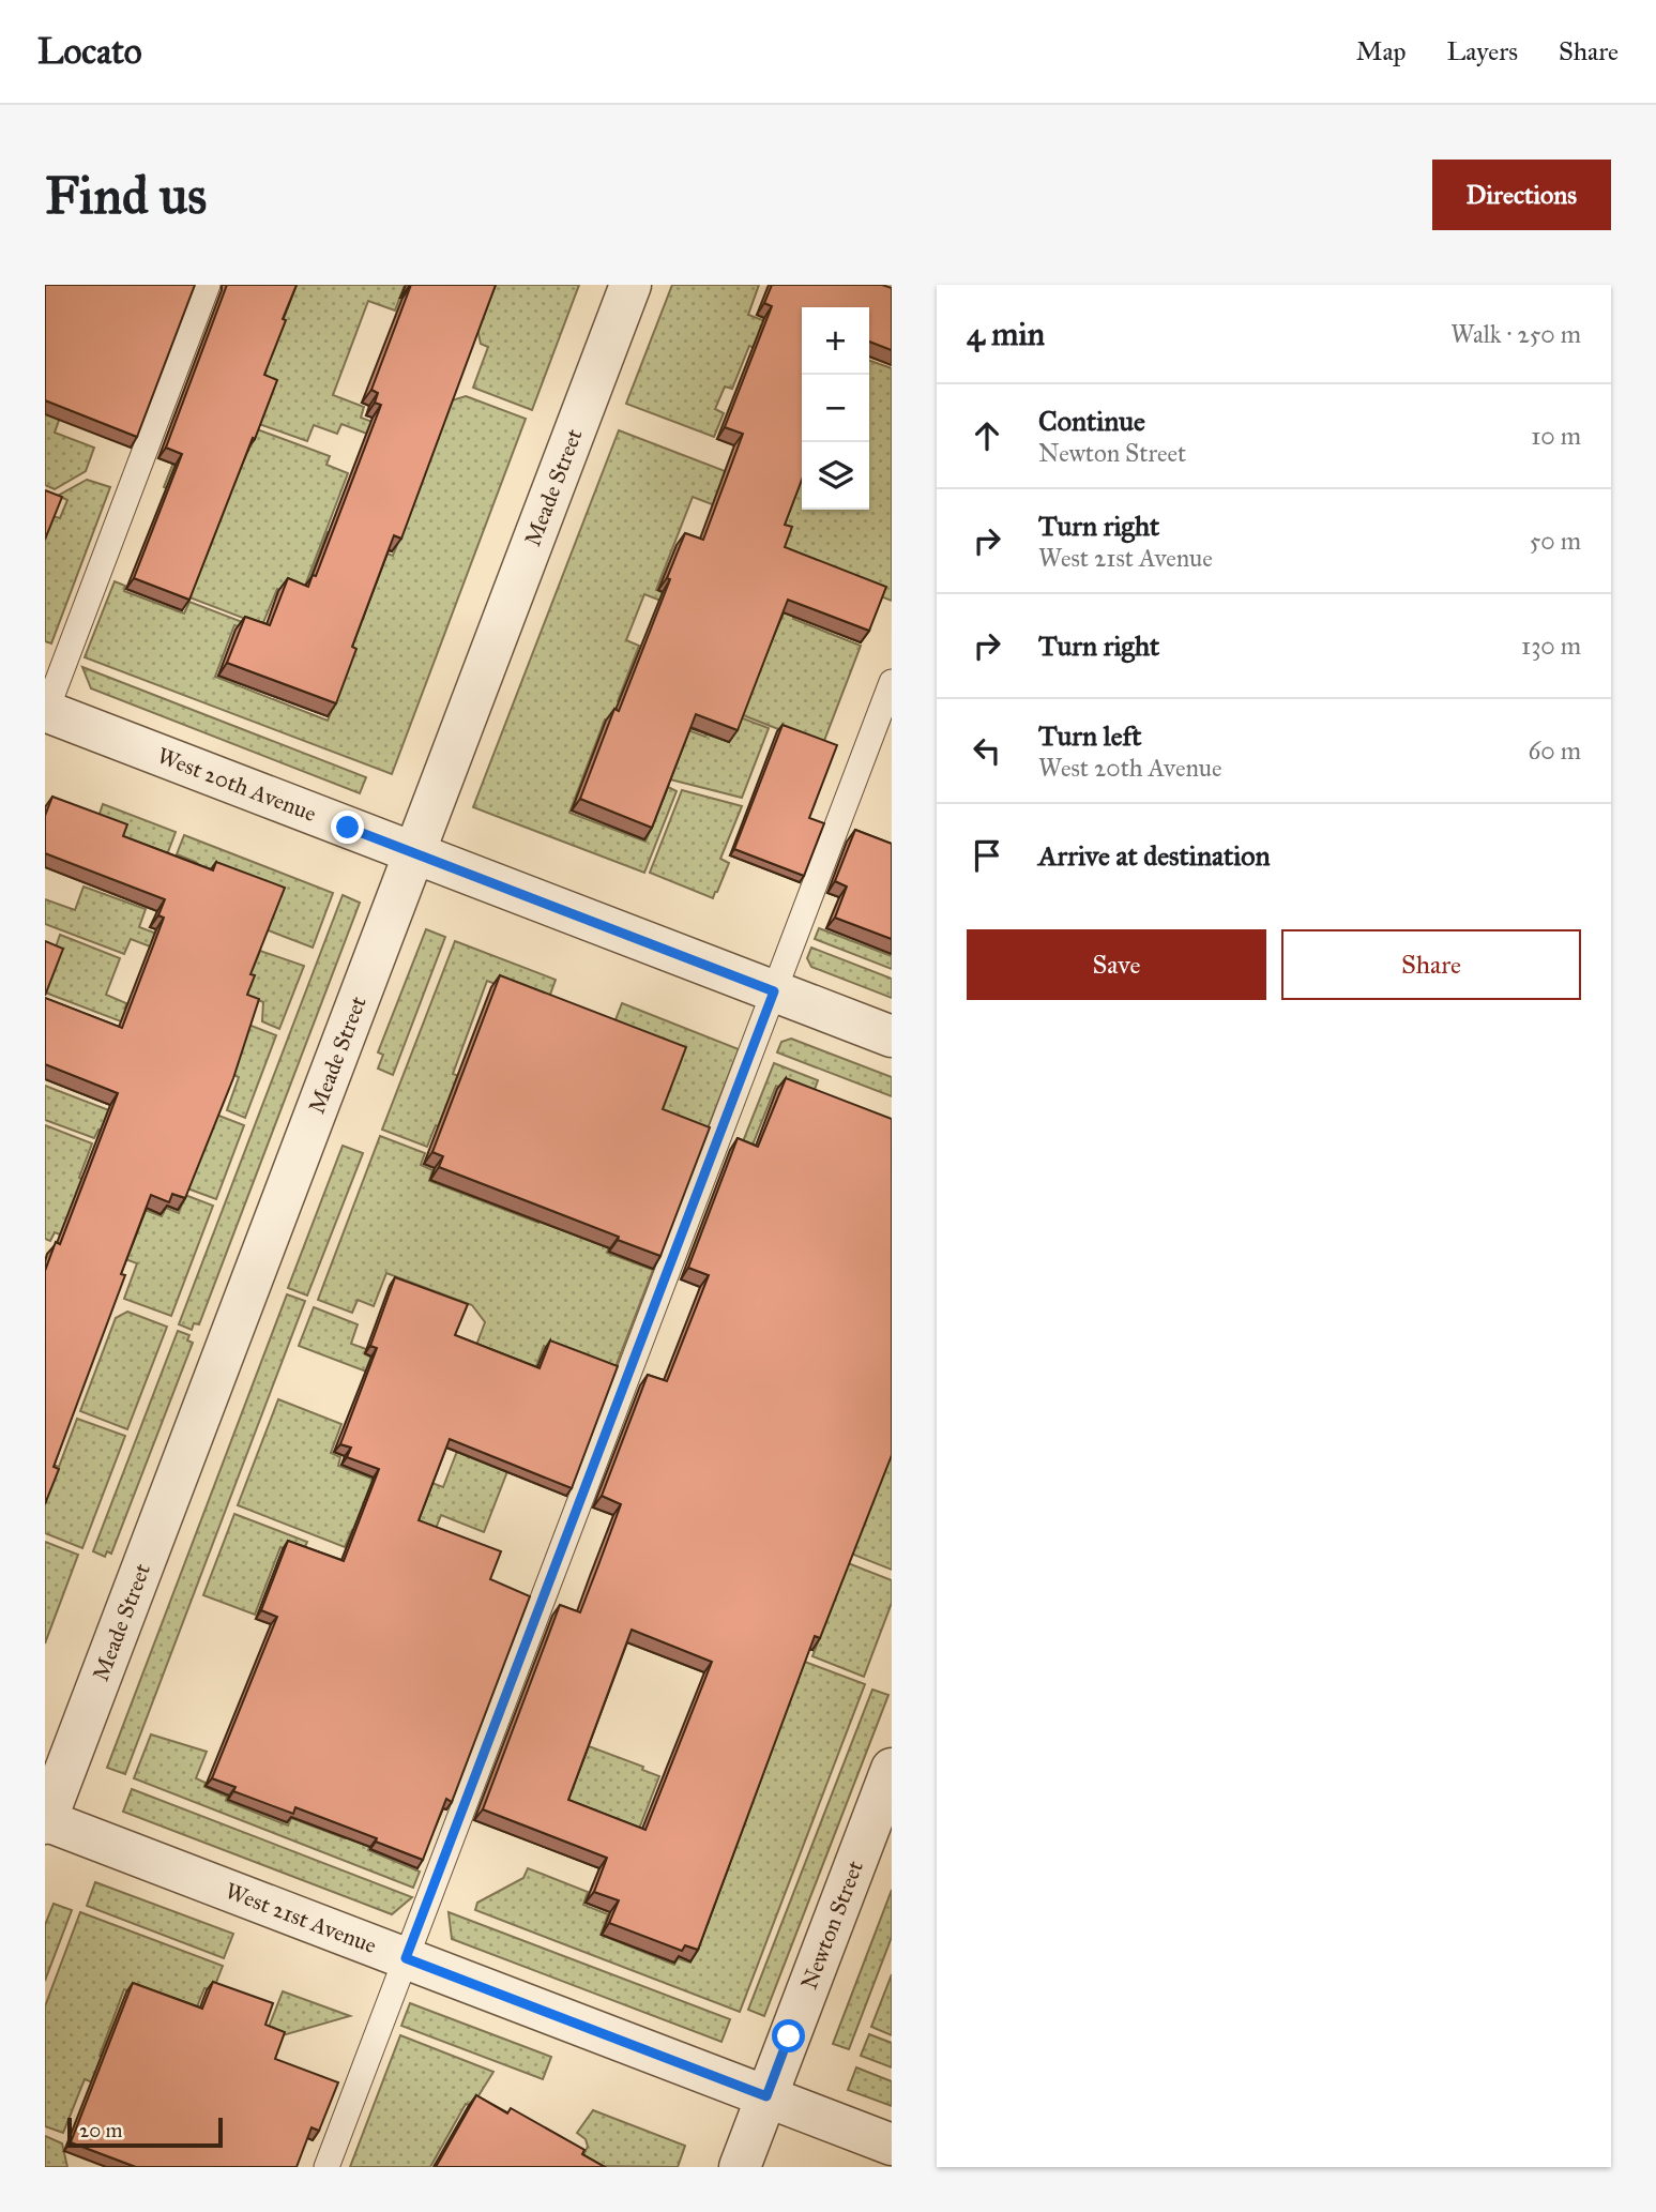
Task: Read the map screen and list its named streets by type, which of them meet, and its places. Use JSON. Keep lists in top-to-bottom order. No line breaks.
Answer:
{"streets":{"street":["Meade Street","West 20th Avenue","West 21st Avenue","Newton Street"]},"crossings":[["Meade Street","West 20th Avenue"],["Meade Street","West 21st Avenue"],["West 21st Avenue","Newton Street"]],"scale_bar":"20 m","page":{"header":"Locato","nav":["Map","Layers","Share"],"buttons":["Directions",["Save","Share"]],"title":"Find us","heading":["4 min","Walk · 250 m"],"map_buttons":["+","−"],"list":[["Continue","Newton Street","10 m"],["Turn right","West 21st Avenue","50 m"],["Turn right","130 m"],["Turn left","West 20th Avenue","60 m"],"Arrive at destination"],"scale":"20 m"}}
